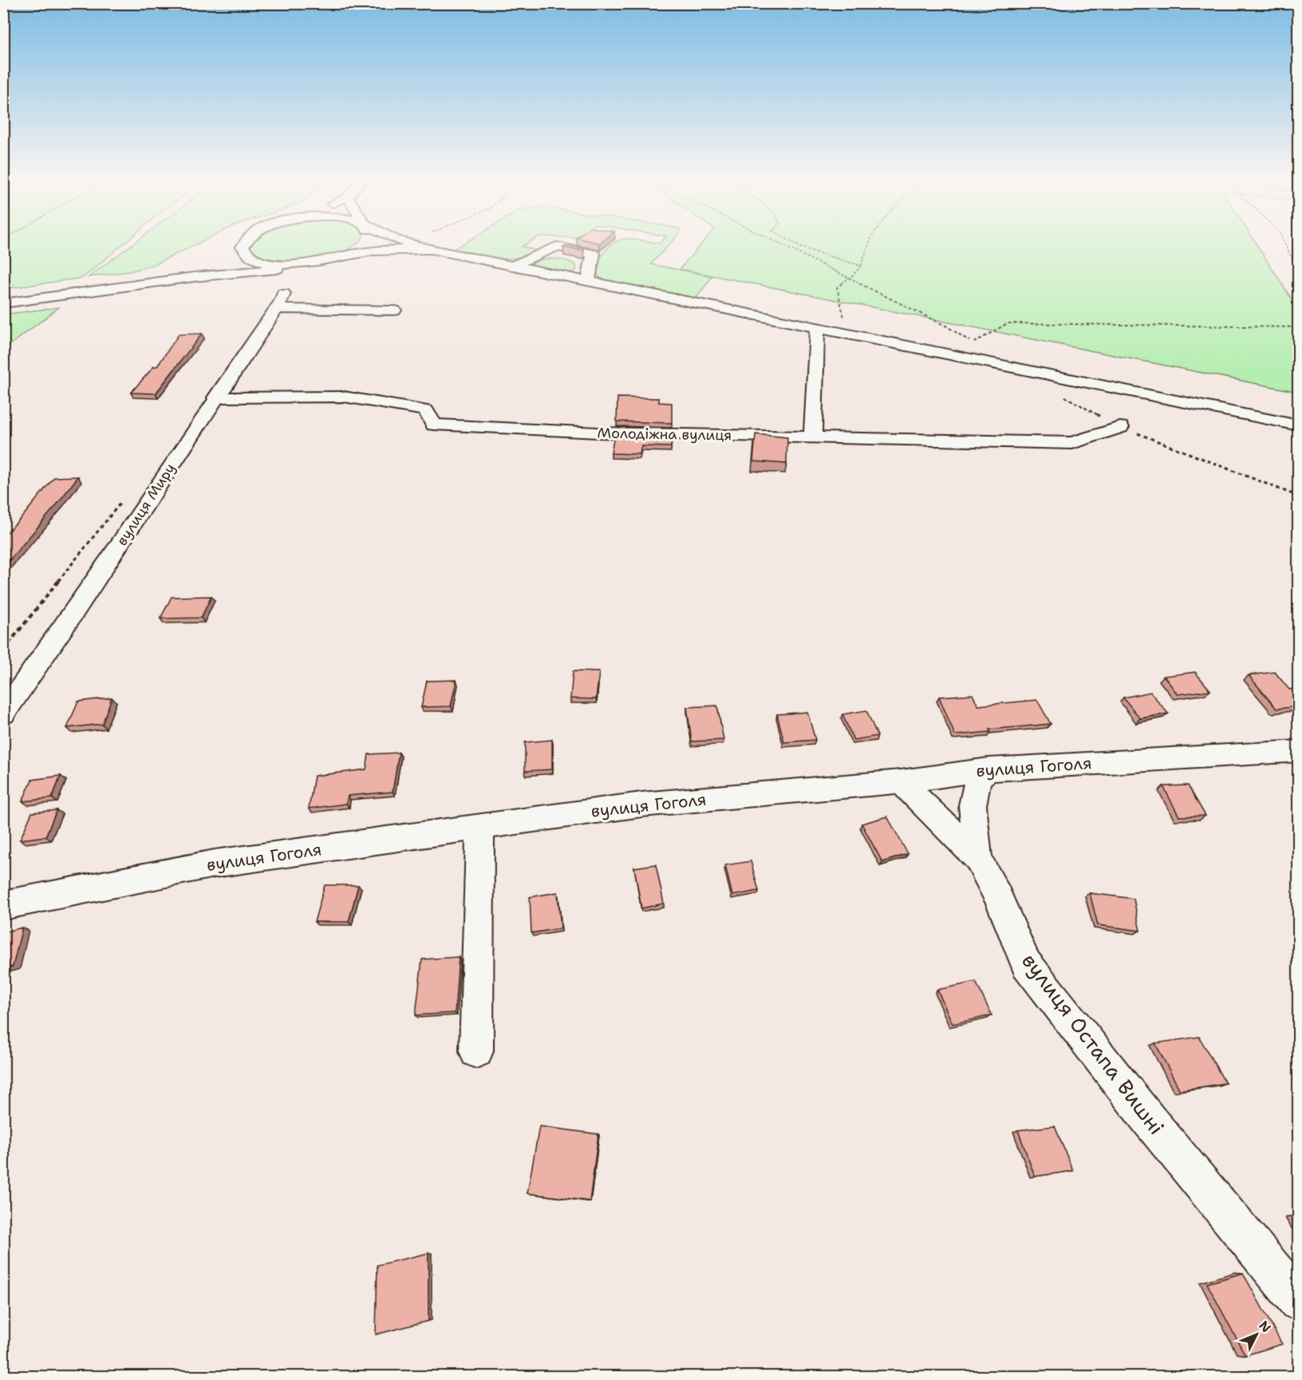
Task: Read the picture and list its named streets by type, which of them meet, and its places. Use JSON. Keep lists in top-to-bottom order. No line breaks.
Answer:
{"streets":{"street":["Молодіжна вулиця","вулиця Миру","вулиця Гоголя","вулиця Остапа Вишні"]},"crossings":[["Молодіжна вулиця","вулиця Миру"],["вулиця Гоголя","вулиця Остапа Вишні"]],"north":"top right"}
